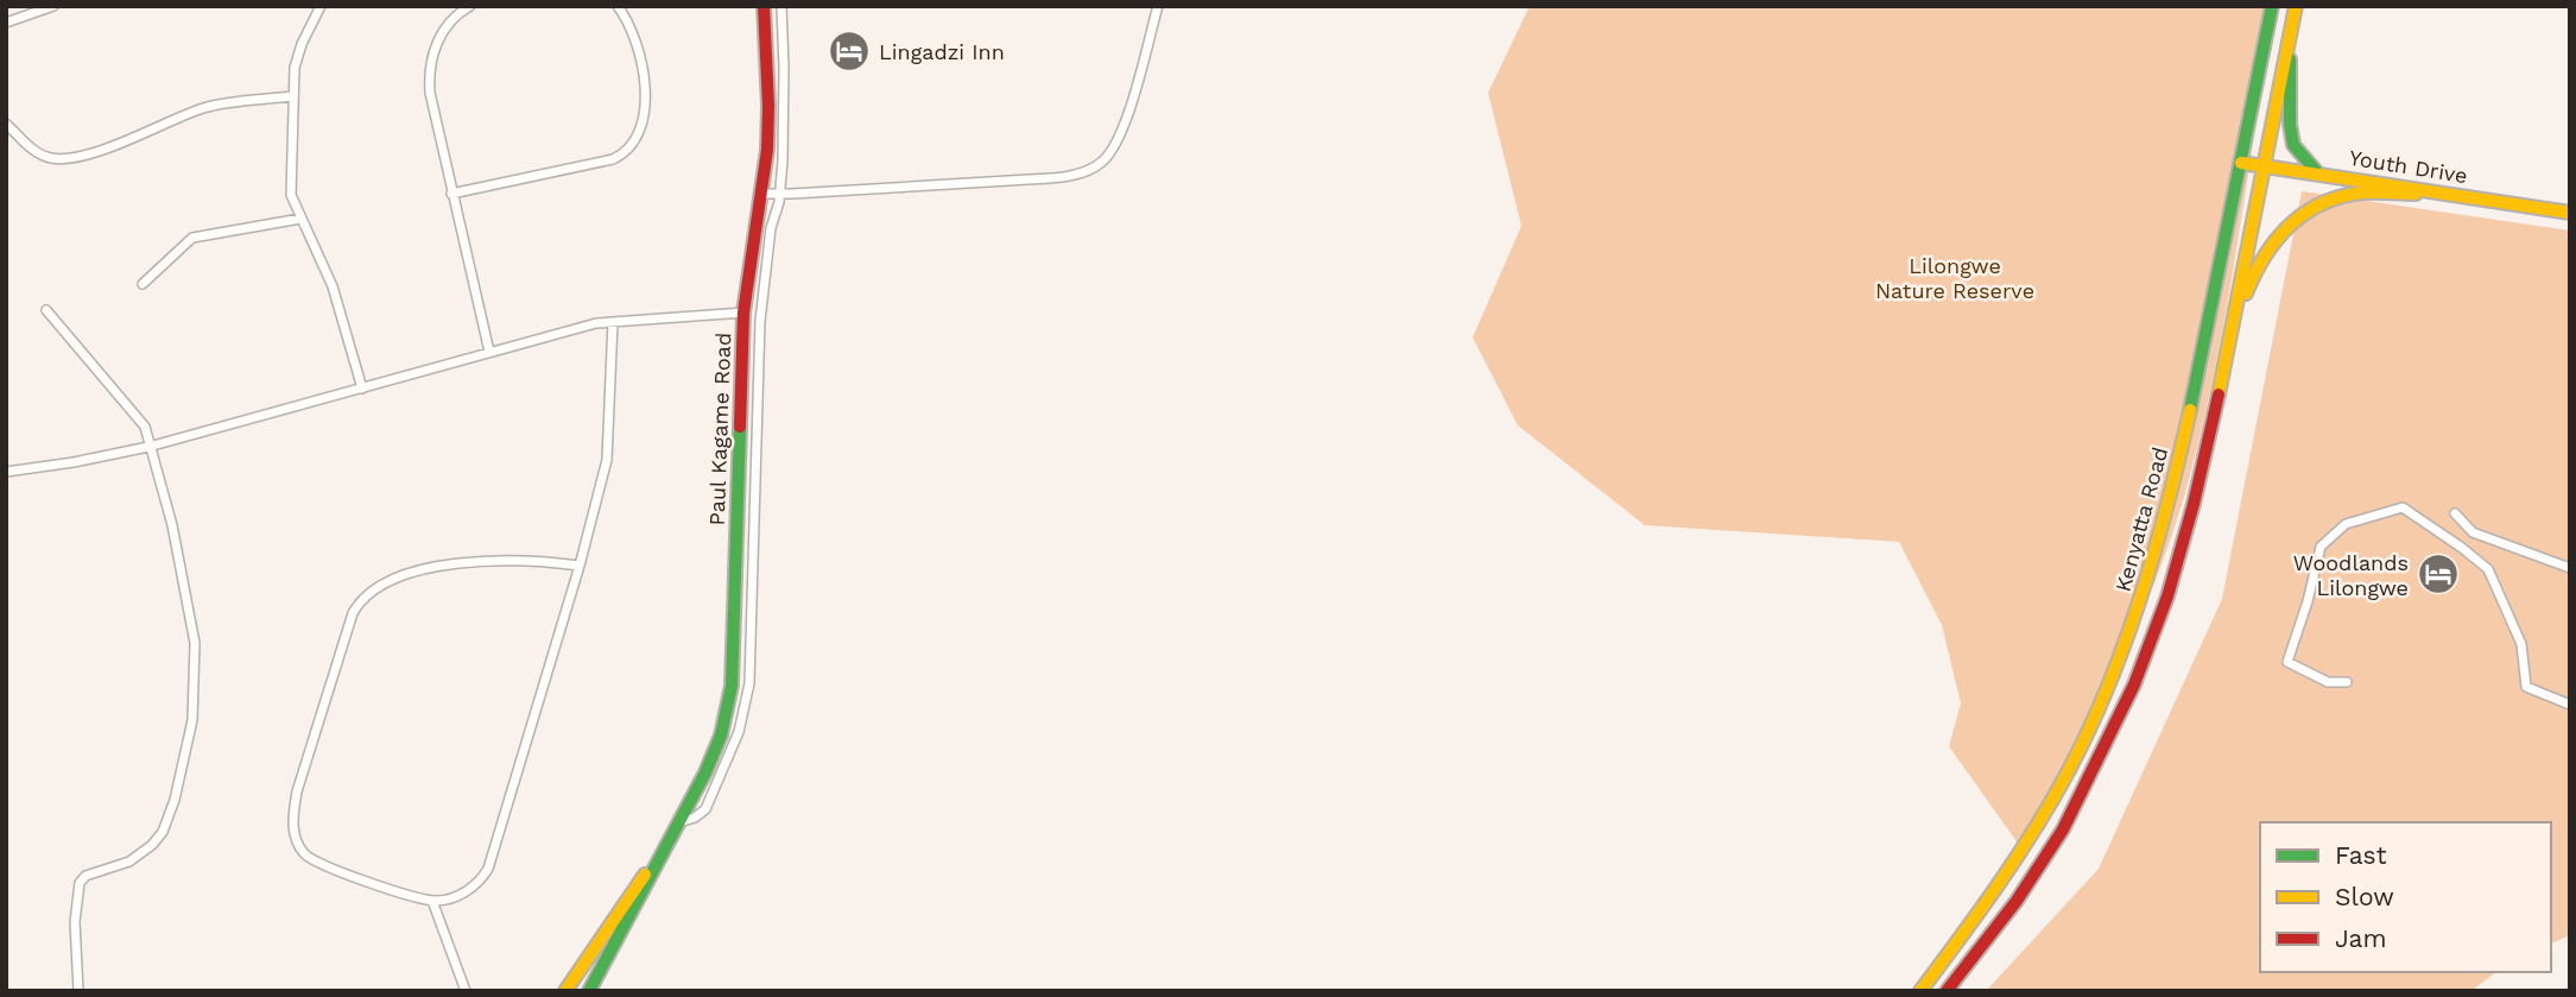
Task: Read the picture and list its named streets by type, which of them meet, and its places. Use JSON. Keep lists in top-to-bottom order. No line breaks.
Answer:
{"streets":{"main road":["Youth Drive","Paul Kagame Road","Kenyatta Road"]},"crossings":[["Youth Drive","Kenyatta Road"]],"parks":["Lilongwe Nature Reserve"],"places":{"hotel":["Lingadzi Inn","Woodlands Lilongwe"]},"legend":["Fast","Slow","Jam"]}
